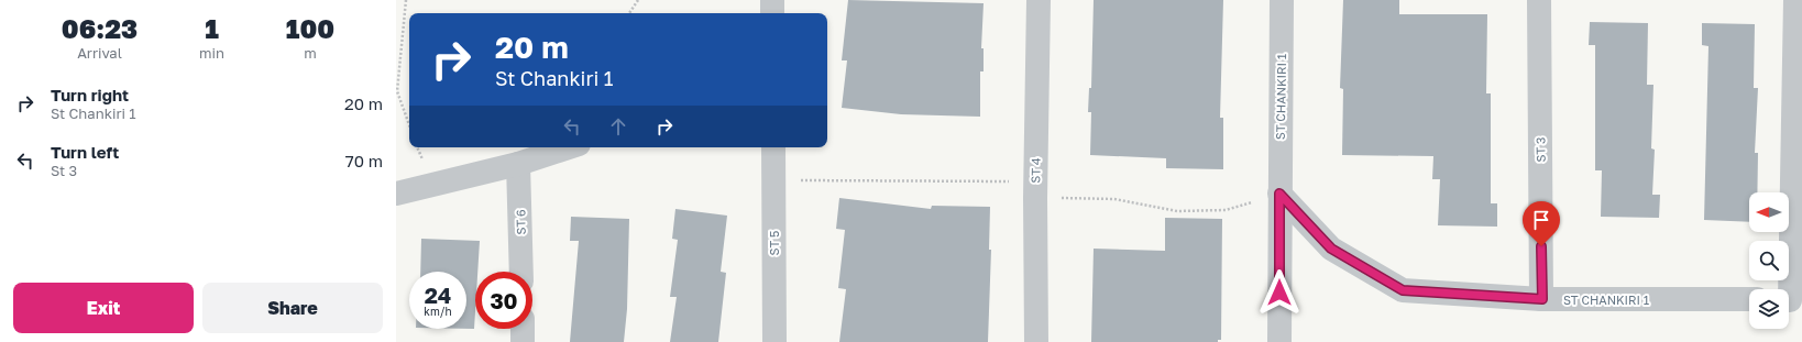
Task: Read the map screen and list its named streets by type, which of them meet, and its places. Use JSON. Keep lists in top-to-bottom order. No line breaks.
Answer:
{"streets":{"street":["ST CHANKIRI 1","ST 3","ST 4","ST 6","ST 5"]},"crossings":[["ST CHANKIRI 1","ST 3"]],"north":"left","page":{"eta":["06:23","Arrival","1","min","100","m"],"turn":["20 m","St Chankiri 1"],"list":[{"name":"Turn right","note":"St Chankiri 1","value":"20 m"},{"name":"Turn left","note":"St 3","value":"70 m"}],"speed":"24 km/h","limit":"30","buttons":["Exit","Share"]}}
